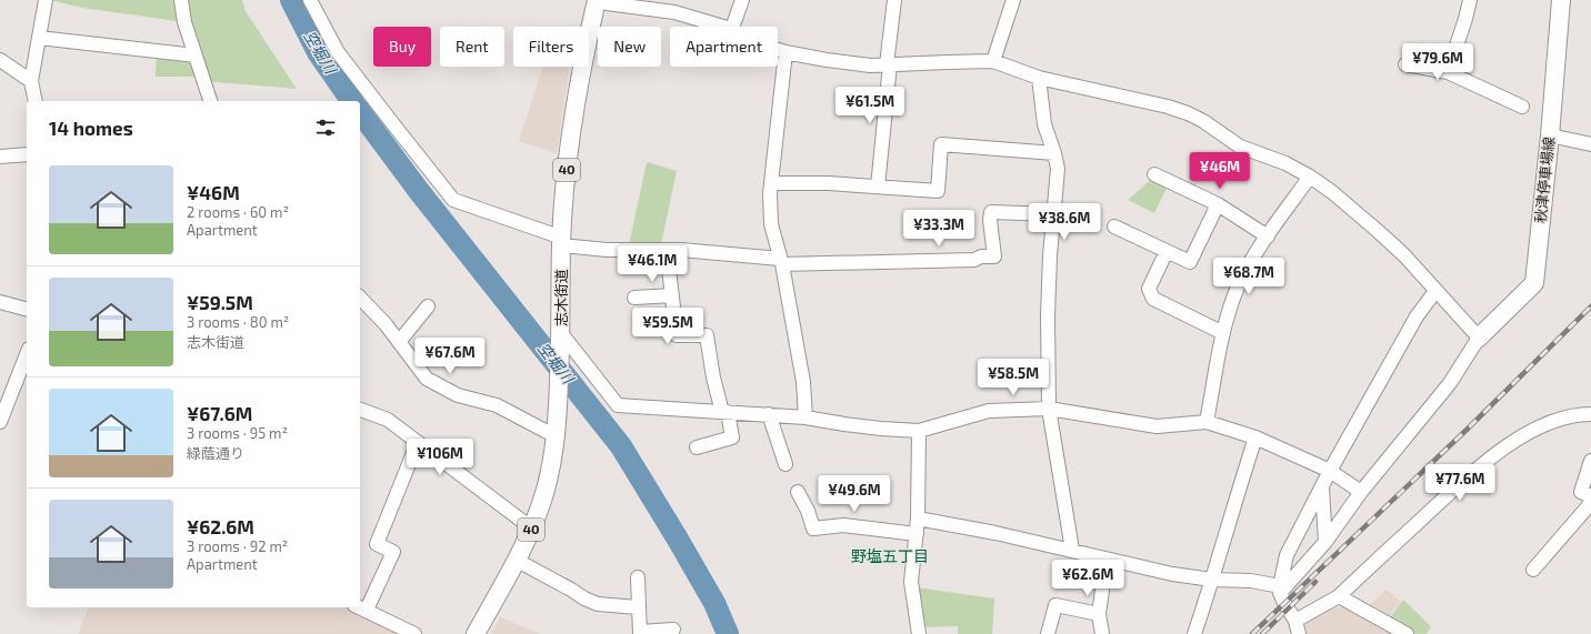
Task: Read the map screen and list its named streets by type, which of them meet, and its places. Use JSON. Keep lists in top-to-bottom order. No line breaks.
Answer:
{"streets":{"main road":["40","秋津停車場線","志木街道"]},"districts":["野塩五丁目"],"water":["空堀川"],"page":{"chip":["Buy","Rent","Filters","New","Apartment"],"price":["¥79.6M","¥61.5M","¥46M","¥38.6M","¥33.3M","¥46.1M","¥68.7M","¥59.5M","¥67.6M","¥58.5M","¥106M","¥77.6M","¥49.6M","¥62.6M"],"heading":"14 homes","list":[{"name":"¥46M","note":"2 rooms · 60 m² · Apartment"},{"name":"¥59.5M","note":"3 rooms · 80 m² · 志木街道"},{"name":"¥67.6M","note":"3 rooms · 95 m² · 緑蔭通り"},{"name":"¥62.6M","note":"3 rooms · 92 m² · Apartment"}]}}
